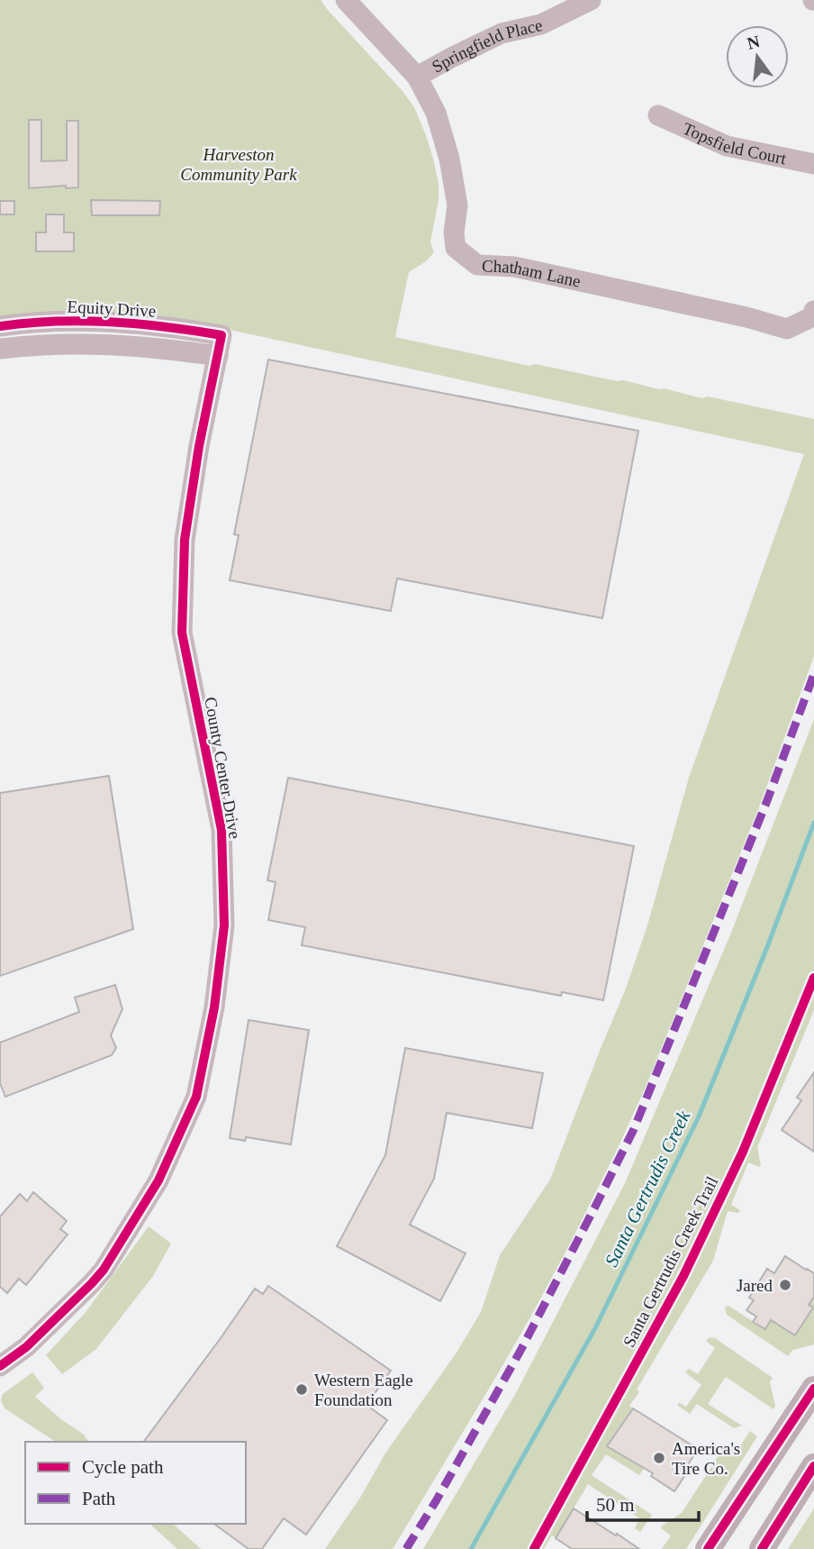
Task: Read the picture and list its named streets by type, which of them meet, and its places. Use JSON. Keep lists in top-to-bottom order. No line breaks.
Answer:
{"streets":{"street":["Springfield Place","Topsfield Court","Chatham Lane","Equity Drive","County Center Drive"],"cycle path":["Santa Gertrudis Creek Trail"]},"crossings":[["Springfield Place","Chatham Lane"],["Equity Drive","County Center Drive"]],"water":["Santa Gertrudis Creek"],"parks":["Harveston Community Park"],"places":["Jared","Western Eagle Foundation","America's Tire Co."],"legend":["Cycle path","Path"],"scale_bar":"50 m","north":"top"}
